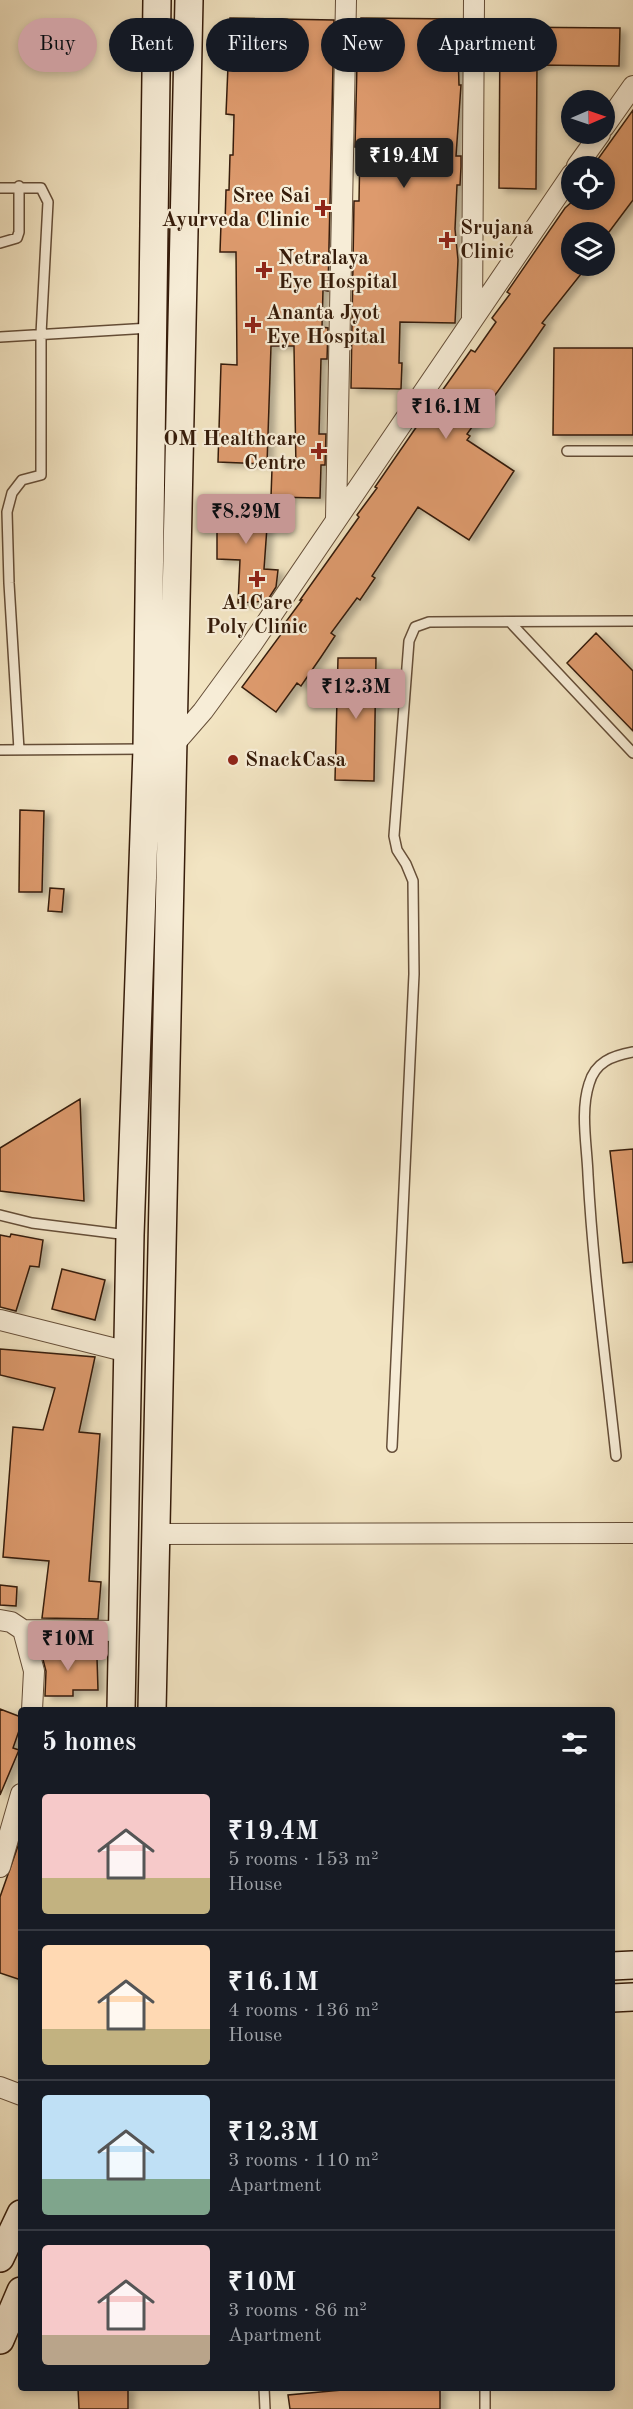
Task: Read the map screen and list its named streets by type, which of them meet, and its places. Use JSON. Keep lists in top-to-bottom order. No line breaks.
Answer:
{"places":{"health":["Sree Sai Ayurveda Clinic","Srujana Clinic","Netralaya Eye Hospital","Ananta Jyot Eye Hospital","OM Healthcare Centre","A1Care Poly Clinic"],"other":["SnackCasa"]},"north":"right","page":{"chip":["Buy","Rent","Filters","New","Apartment"],"price":["₹19.4M","₹16.1M","₹8.29M","₹12.3M","₹10M"],"heading":"5 homes","list":[{"name":"₹19.4M","note":"5 rooms · 153 m² · House"},{"name":"₹16.1M","note":"4 rooms · 136 m² · House"},{"name":"₹12.3M","note":"3 rooms · 110 m² · Apartment"},{"name":"₹10M","note":"3 rooms · 86 m² · Apartment"}]}}
